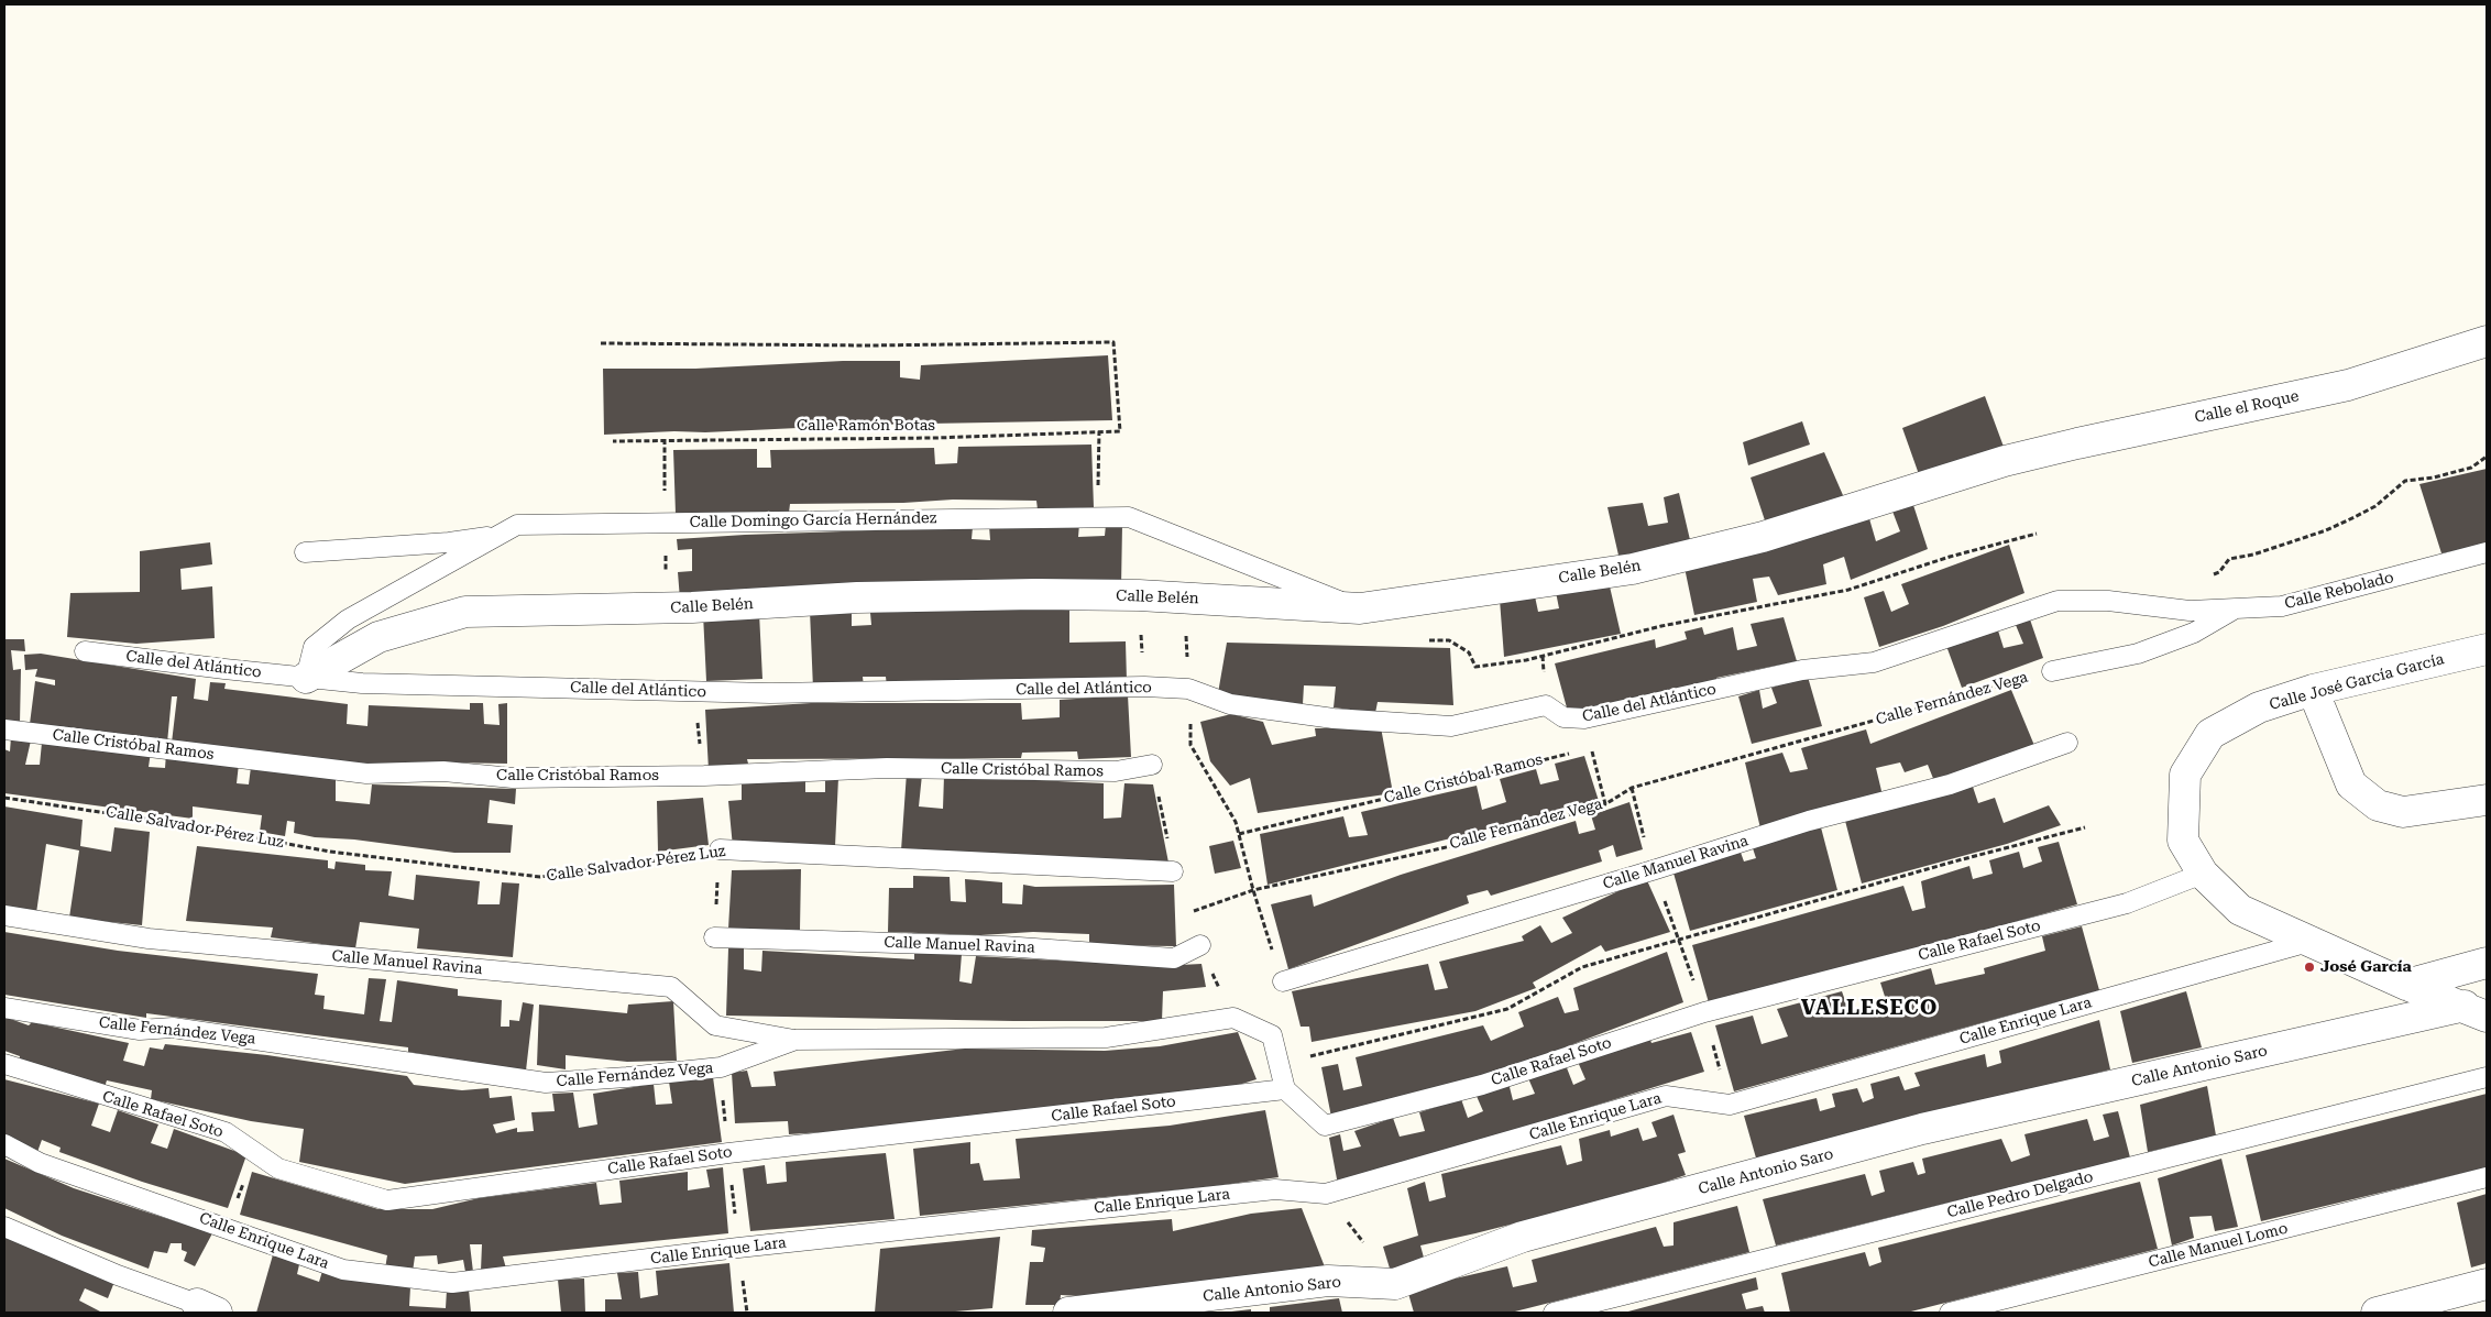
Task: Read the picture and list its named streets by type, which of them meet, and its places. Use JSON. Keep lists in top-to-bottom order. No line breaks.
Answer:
{"streets":{"street":["Calle el Roque","Calle Belén","Calle José García García","Calle Antonio Saro"],"lane":["Calle Domingo García Hernández","Calle Rebolado","Calle del Atlántico","Calle Fernández Vega","Calle Cristóbal Ramos","Calle Salvador Pérez Luz","Calle Manuel Ravina","Calle Rafael Soto","Calle Enrique Lara","Calle Pedro Delgado","Calle Manuel Lomo"],"path":["Calle Ramón Botas"]},"crossings":[["Calle el Roque","Calle Belén"],["Calle Domingo García Hernández","Calle Belén"],["Calle Domingo García Hernández","Calle del Atlántico"],["Calle Belén","Calle del Atlántico"],["Calle Rebolado","Calle del Atlántico"],["Calle José García García","Calle Rafael Soto"],["Calle José García García","Calle Enrique Lara"],["Calle José García García","Calle Antonio Saro"],["Calle Fernández Vega","Calle Manuel Ravina"],["Calle Fernández Vega","Calle Rafael Soto"]],"districts":["VALLESECO"],"places":["José García"]}
